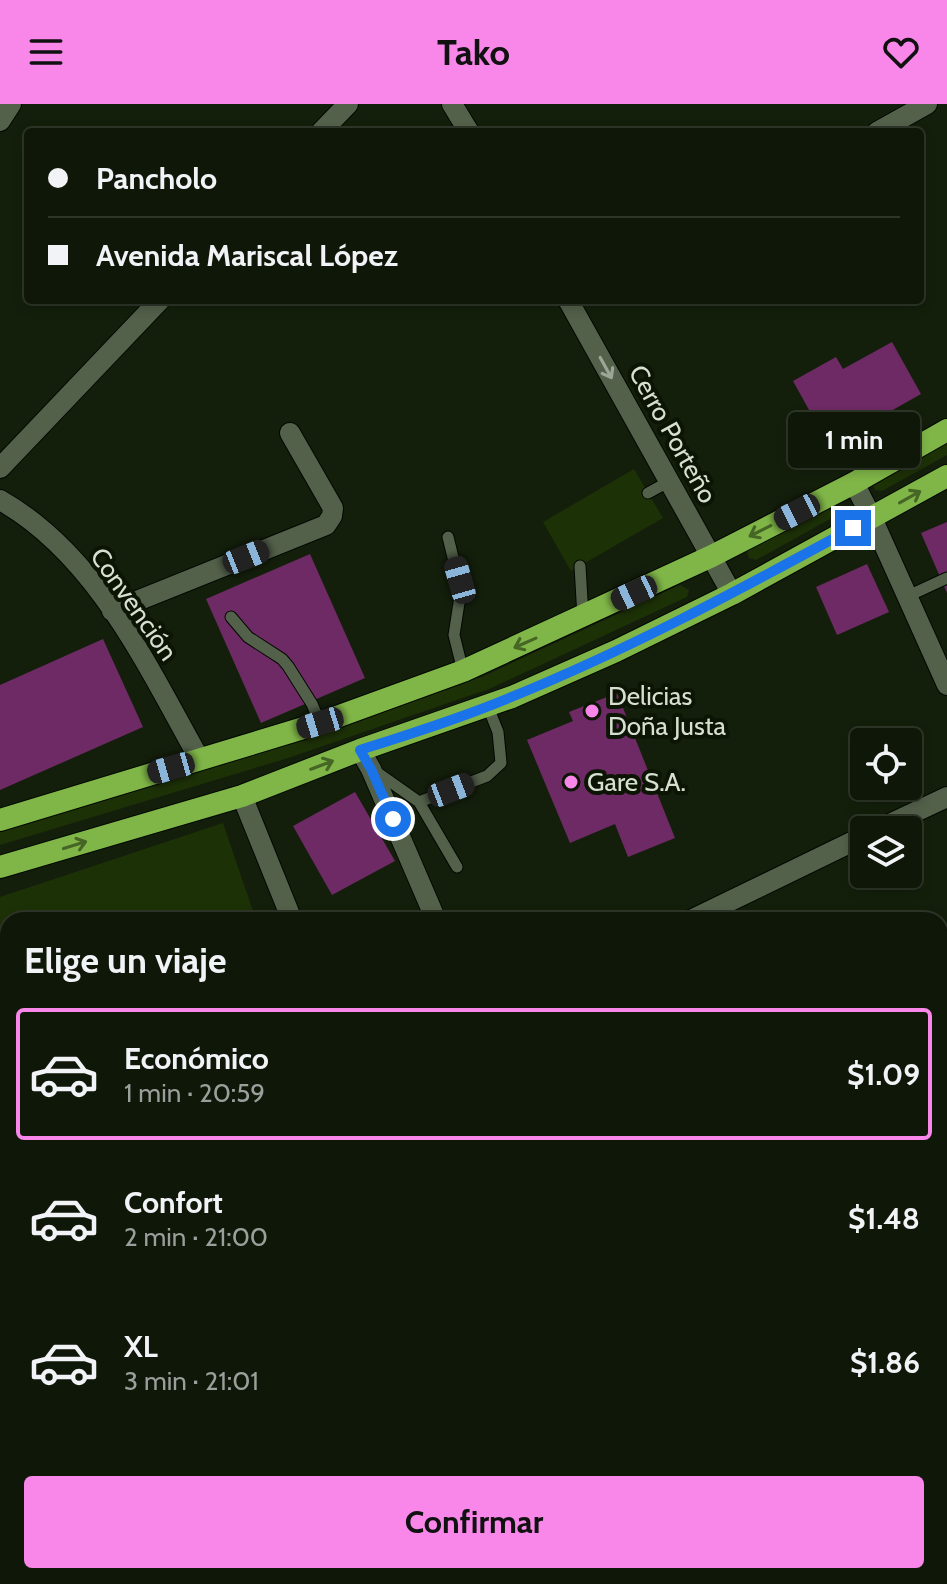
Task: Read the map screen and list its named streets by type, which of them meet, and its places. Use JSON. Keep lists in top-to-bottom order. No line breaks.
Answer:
{"streets":{"street":["Cerro Porteño","Convención"]},"one_way":["Cerro Porteño"],"places":["Delicias Doña Justa","Gare S.A."],"page":{"header":"Tako","banner":["Pancholo","Avenida Mariscal López"],"bubble":"1 min","heading":"Elige un viaje","list":[{"name":"Económico","note":"1 min · 20:59","value":"$1.09"},{"name":"Confort","note":"2 min · 21:00","value":"$1.48"},{"name":"XL","note":"3 min · 21:01","value":"$1.86"}],"buttons":"Confirmar"}}
